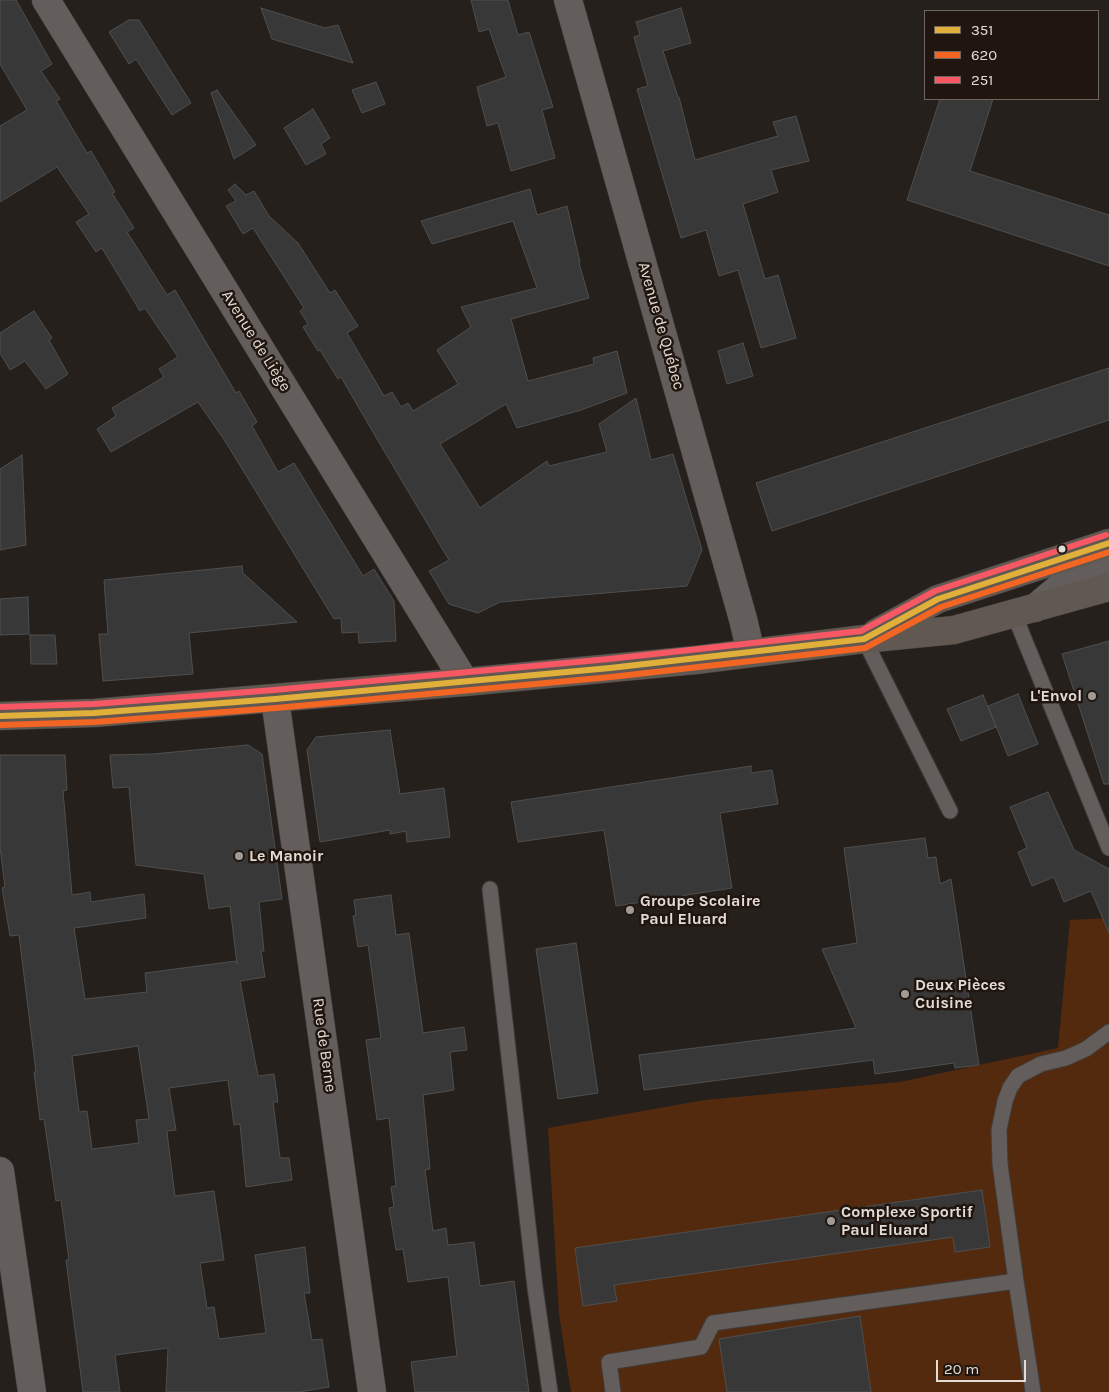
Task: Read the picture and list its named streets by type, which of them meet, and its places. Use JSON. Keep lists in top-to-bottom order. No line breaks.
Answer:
{"streets":{"street":["Avenue de Québec","Avenue de Liège","Rue de Berne"]},"places":["L'Envol","Le Manoir","Groupe Scolaire Paul Eluard","Deux Pièces Cuisine","Complexe Sportif Paul Eluard"],"lines":["transit line 251","transit line 351","transit line 620"],"legend":["351","620","251"],"scale_bar":"20 m"}
